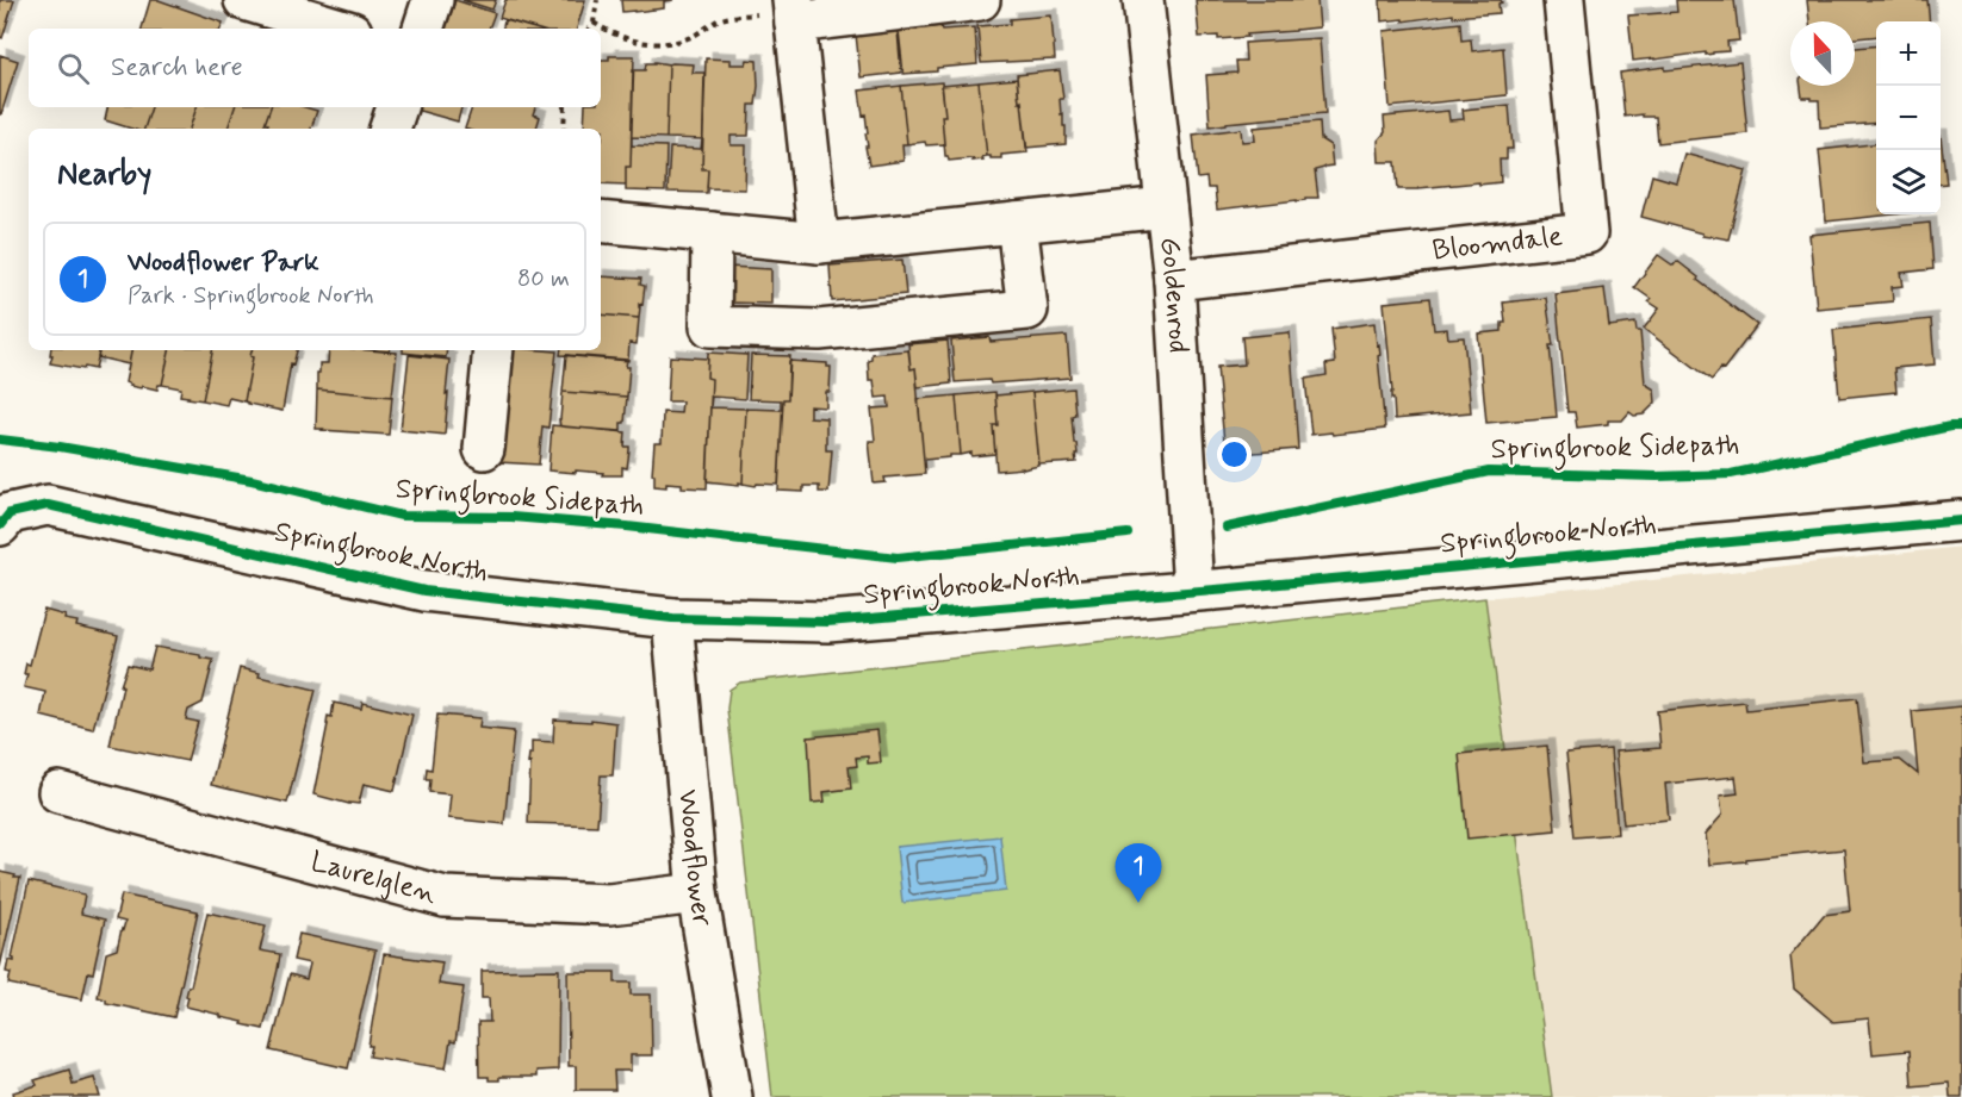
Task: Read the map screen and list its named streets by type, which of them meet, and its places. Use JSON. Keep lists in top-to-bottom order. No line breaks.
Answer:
{"streets":{"street":["Bloomdale","Goldenrod","Springbrook North","Woodflower","Laurelglen"],"cycle path":["Springbrook Sidepath"]},"crossings":[["Bloomdale","Goldenrod"],["Goldenrod","Springbrook North"],["Springbrook North","Woodflower"],["Woodflower","Laurelglen"]],"north":"top","page":{"map_buttons":["+","−"],"search":"Search here","heading":"Nearby","list":[{"mark":"1","name":"Woodflower Park","note":"Park · Springbrook North","value":"80 m"}],"pins":"1"}}
